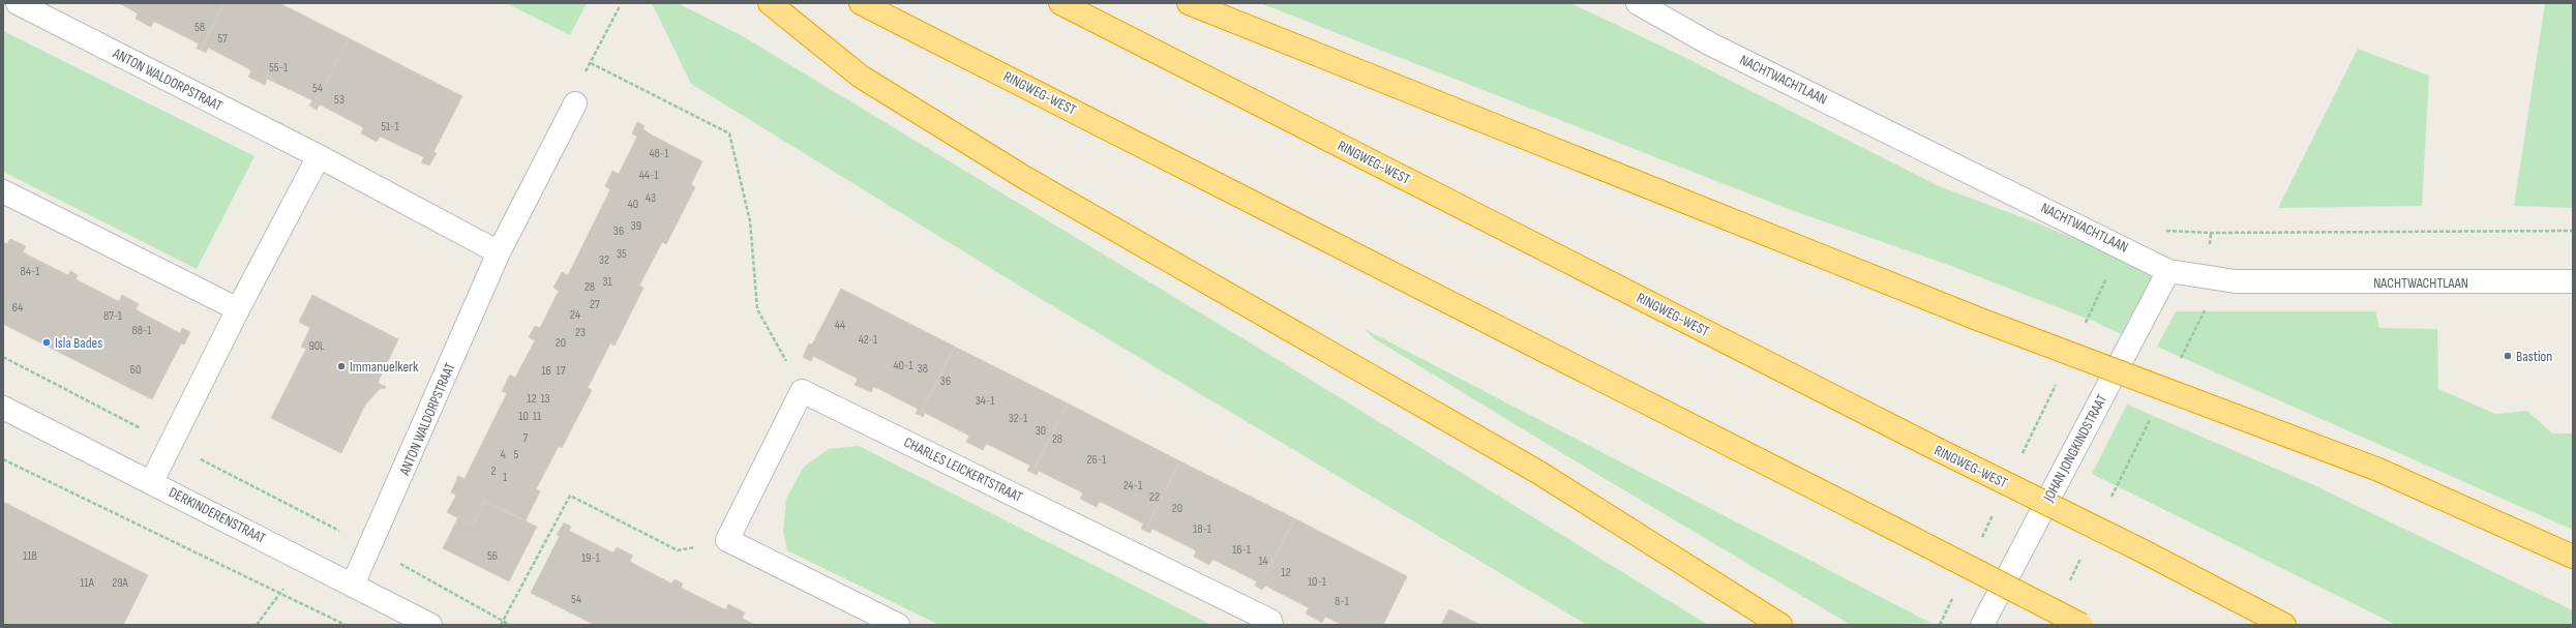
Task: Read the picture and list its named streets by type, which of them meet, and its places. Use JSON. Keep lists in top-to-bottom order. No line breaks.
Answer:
{"streets":{"highway":["RINGWEG-WEST"],"street":["ANTON WALDORPSTRAAT","NACHTWACHTLAAN","JOHAN JONGKINDSTRAAT","CHARLES LEICKERTSTRAAT","DERKINDERENSTRAAT"]},"crossings":[["ANTON WALDORPSTRAAT","DERKINDERENSTRAAT"],["NACHTWACHTLAAN","JOHAN JONGKINDSTRAAT"]],"places":["Isla Bades","Bastion","Immanuelkerk"],"house_numbers":["58","57","55-1","54","53","51-1","48-1","44-1","43","40","39","36","35","32","84-1","31","28","27","64","24","87-1","44","88-1","23","42-1","20","90L","40-1","38","60","16","17","36","12","13","34-1","10","11","32-1","30","7","28","4","5","26-1","2","1","24-1","22","20","18-1","16-1","11B","56","19-1","14","12","10-1","11A","29A","54","8-1"]}
